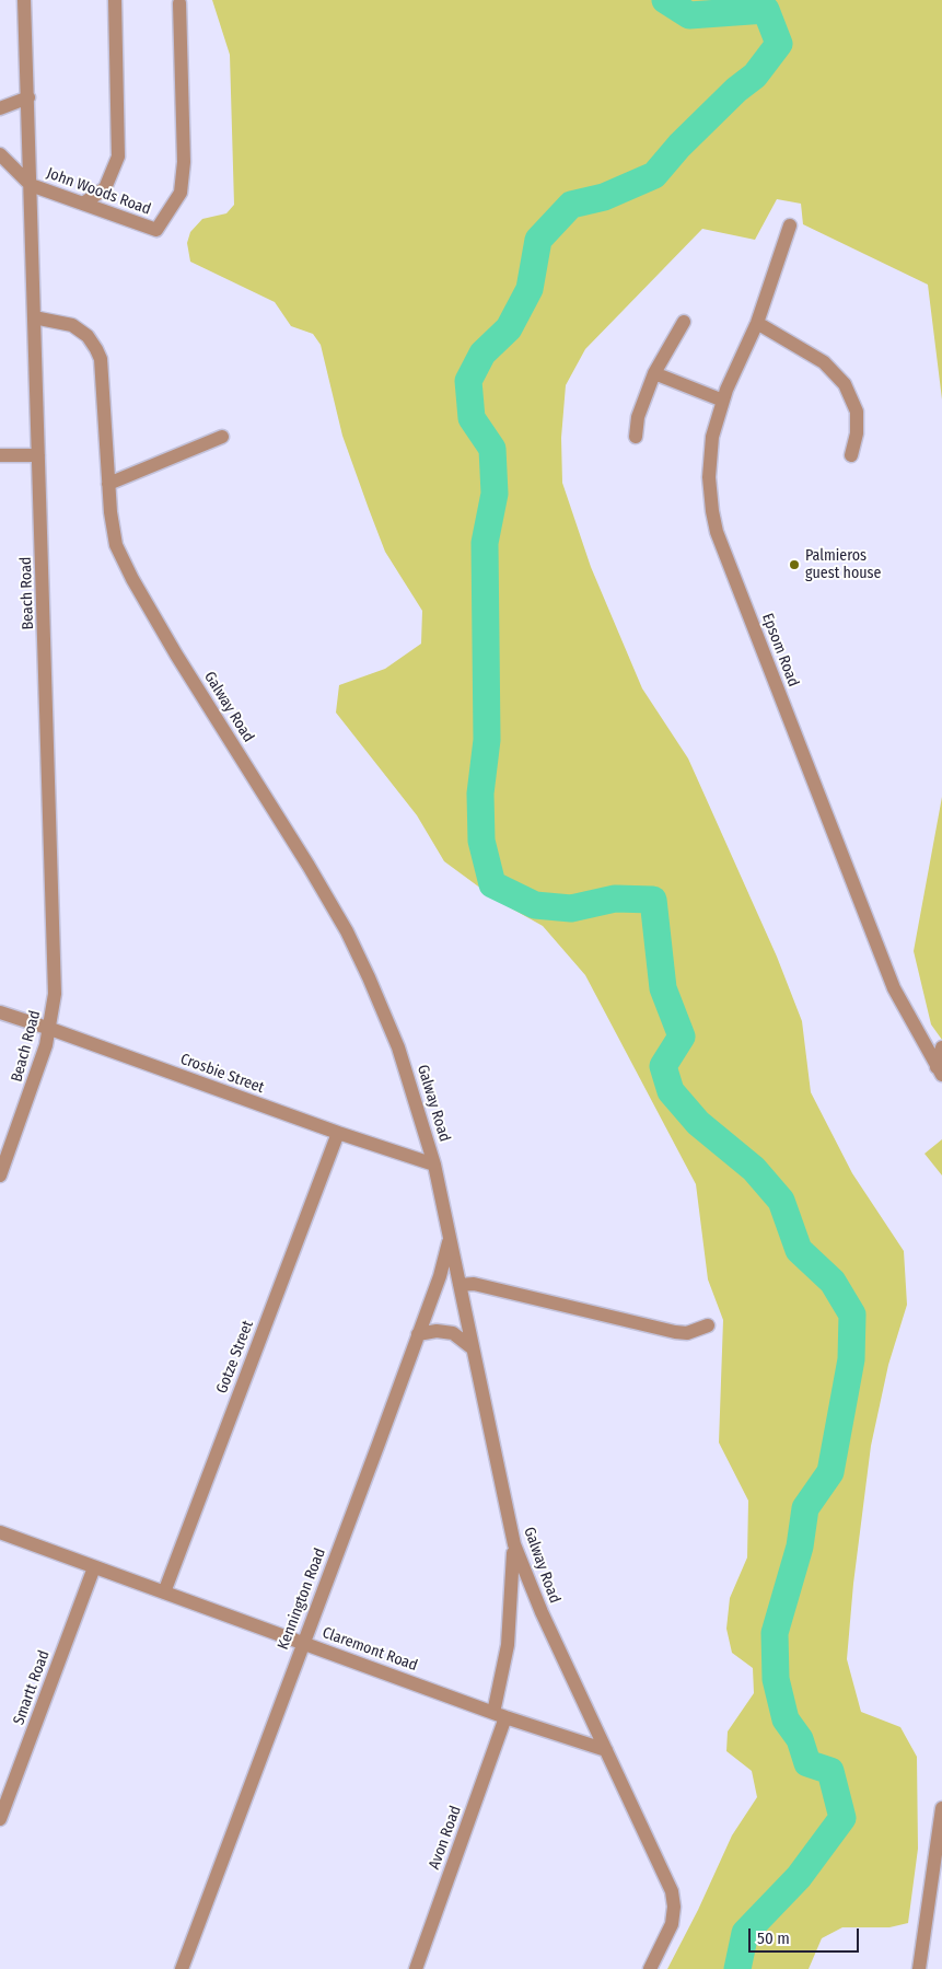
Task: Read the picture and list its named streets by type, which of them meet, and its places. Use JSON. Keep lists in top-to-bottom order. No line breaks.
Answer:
{"streets":{"street":["John Woods Road","Beach Road","Epsom Road","Galway Road","Crosbie Street","Gotze Street","Kennington Road","Claremont Road","Smartt Road","Avon Road"]},"crossings":[["John Woods Road","Beach Road"],["Beach Road","Galway Road"],["Beach Road","Crosbie Street"],["Galway Road","Crosbie Street"],["Galway Road","Kennington Road"],["Galway Road","Claremont Road"],["Galway Road","Avon Road"],["Crosbie Street","Gotze Street"],["Gotze Street","Claremont Road"],["Kennington Road","Claremont Road"],["Claremont Road","Smartt Road"],["Claremont Road","Avon Road"]],"places":["Palmieros guest house"],"scale_bar":"50 m"}
